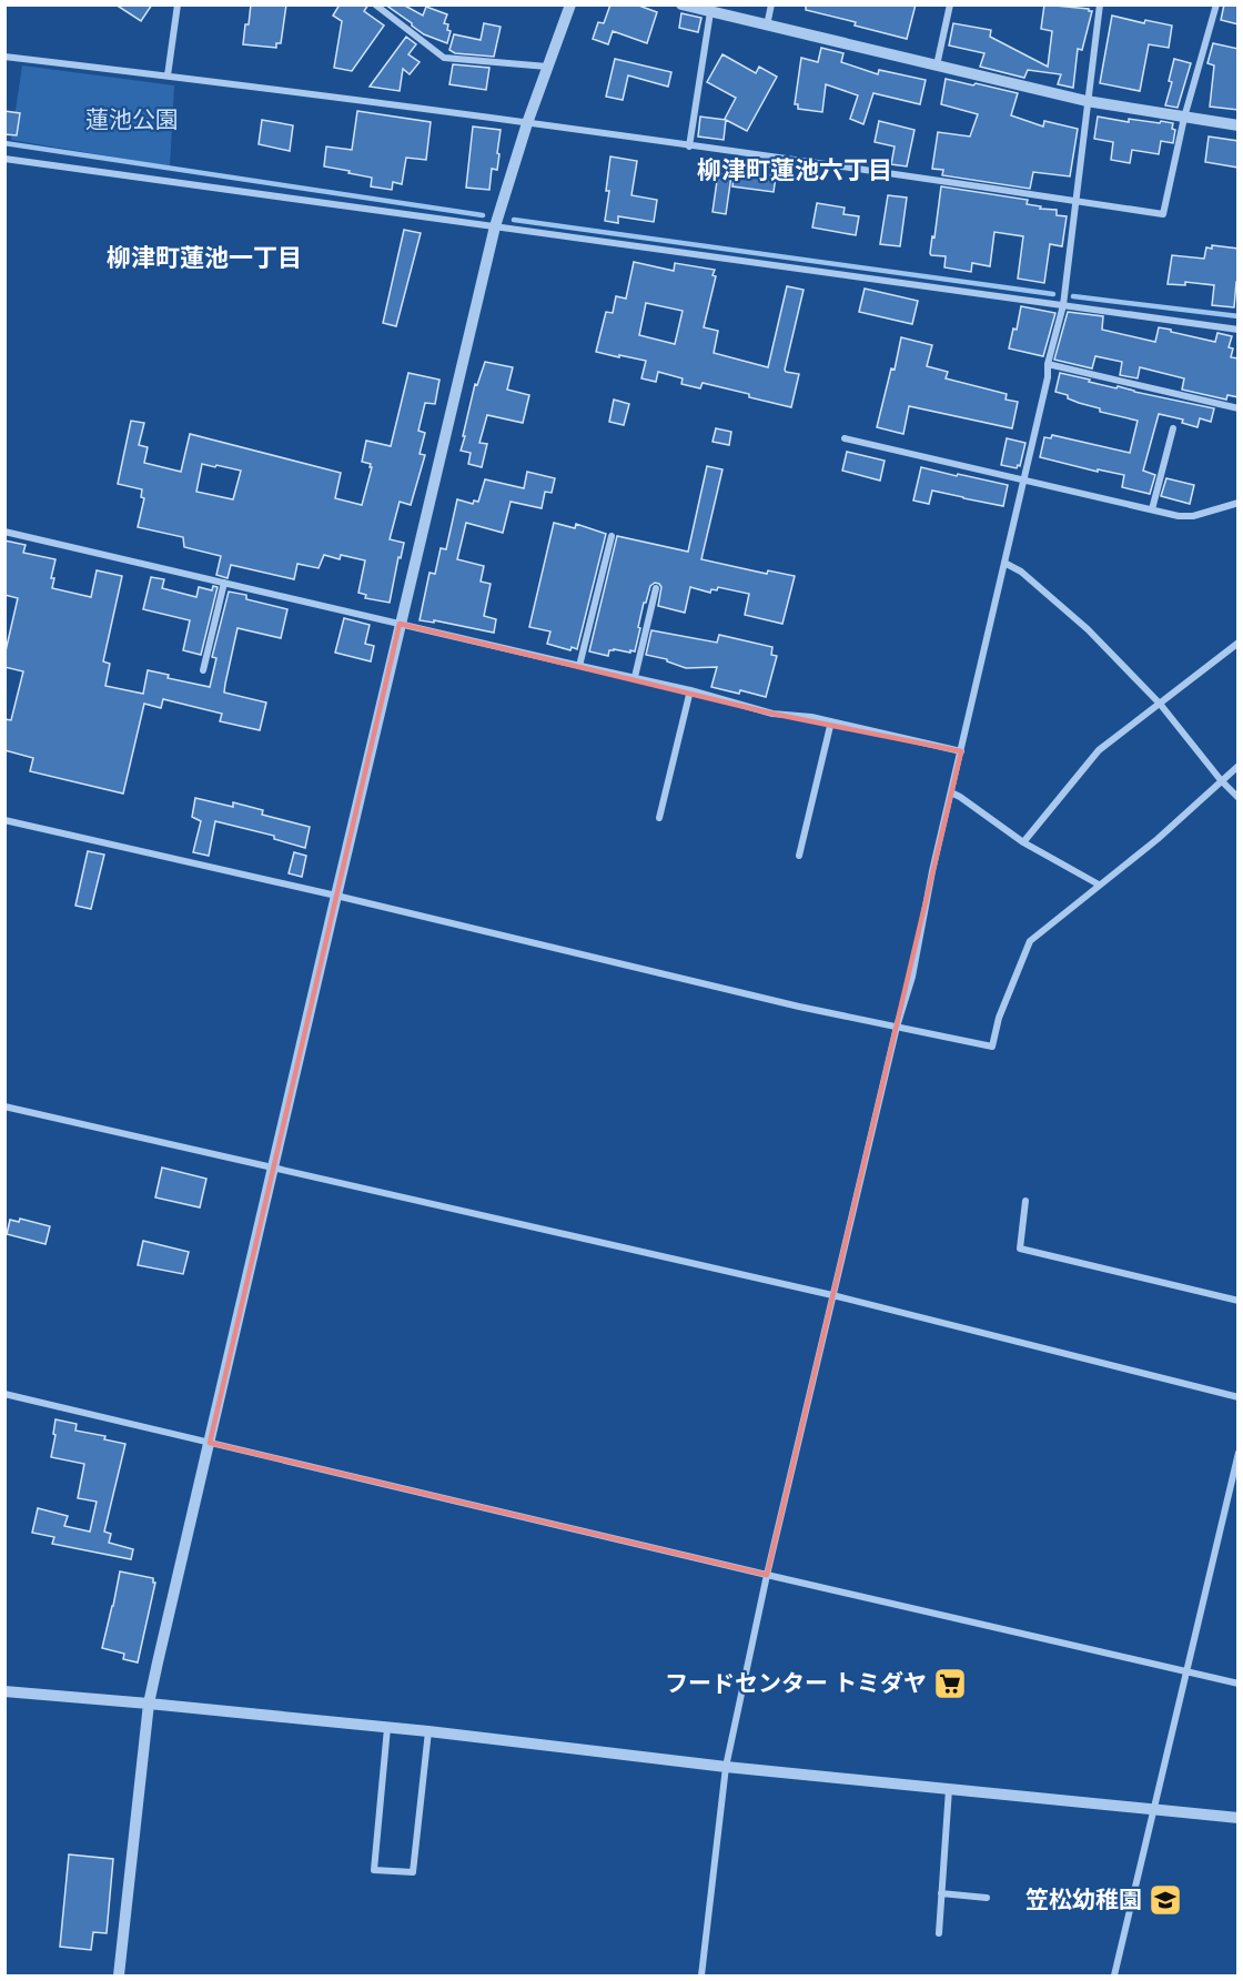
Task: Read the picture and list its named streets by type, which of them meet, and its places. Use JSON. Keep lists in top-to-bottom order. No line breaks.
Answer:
{"districts":["柳津町蓮池六丁目","柳津町蓮池一丁目"],"parks":["蓮池公園"],"places":{"supermarket":["フードセンター トミダヤ"],"school or university":["笠松幼稚園"]}}
